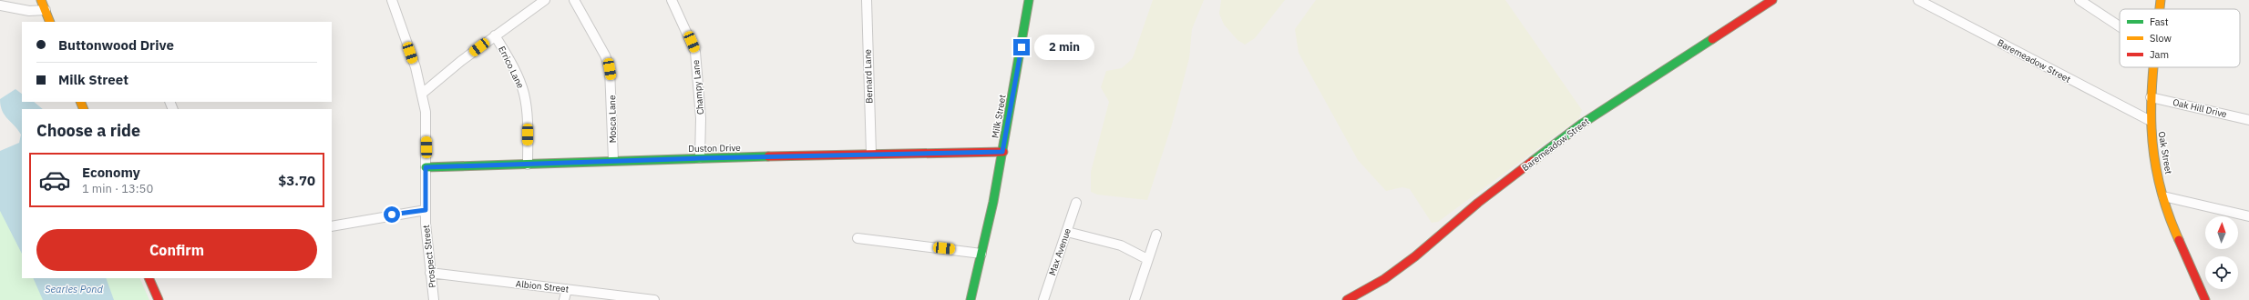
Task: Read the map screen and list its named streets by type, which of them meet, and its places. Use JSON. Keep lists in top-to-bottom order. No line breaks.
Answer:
{"streets":{"street":["Baremeadow Street","Errico Lane","Bernard Lane","Champy Lane","Oak Hill Drive","Milk Street","Mosca Lane","Duston Drive","Oak Street","Max Avenue","Prospect Street","Albion Street"]},"crossings":[["Baremeadow Street","Oak Street"],["Errico Lane","Duston Drive"],["Bernard Lane","Duston Drive"],["Champy Lane","Duston Drive"],["Oak Hill Drive","Oak Street"],["Milk Street","Duston Drive"],["Mosca Lane","Duston Drive"],["Duston Drive","Prospect Street"],["Prospect Street","Albion Street"]],"water":["Searles Pond"],"legend":["Fast","Slow","Jam"],"north":"top","page":{"banner":["Buttonwood Drive","Milk Street"],"bubble":"2 min","heading":"Choose a ride","list":[{"name":"Economy","note":"1 min · 13:50","value":"$3.70"}],"buttons":"Confirm"}}
